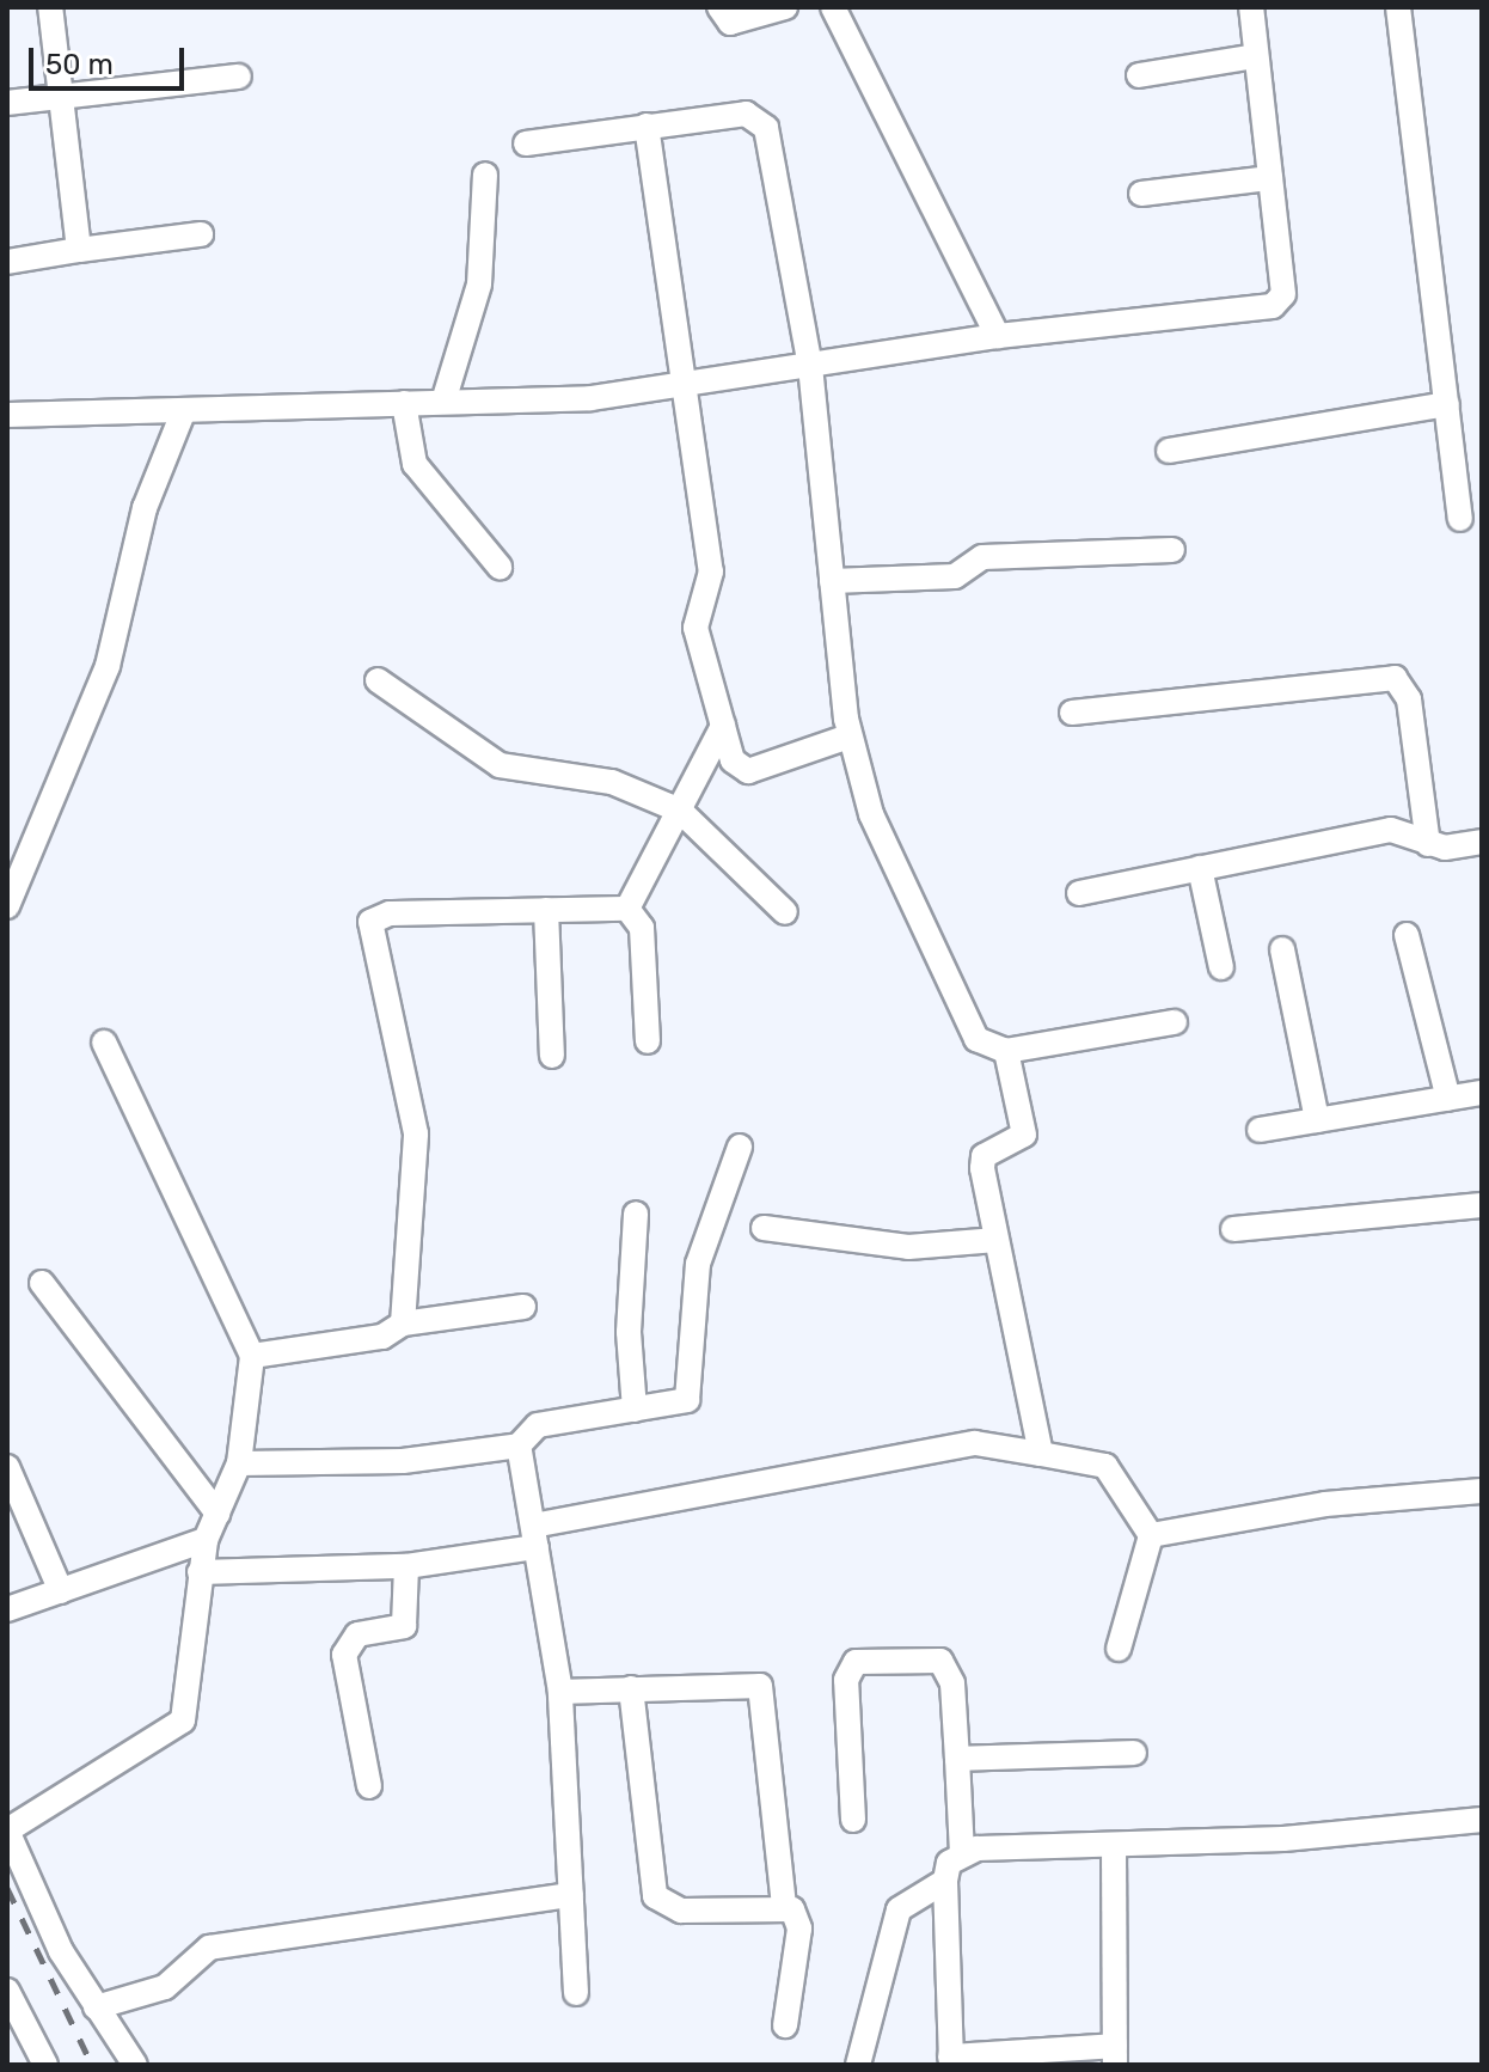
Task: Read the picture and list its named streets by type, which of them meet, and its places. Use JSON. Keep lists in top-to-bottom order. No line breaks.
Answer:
{"scale_bar":"50 m"}
